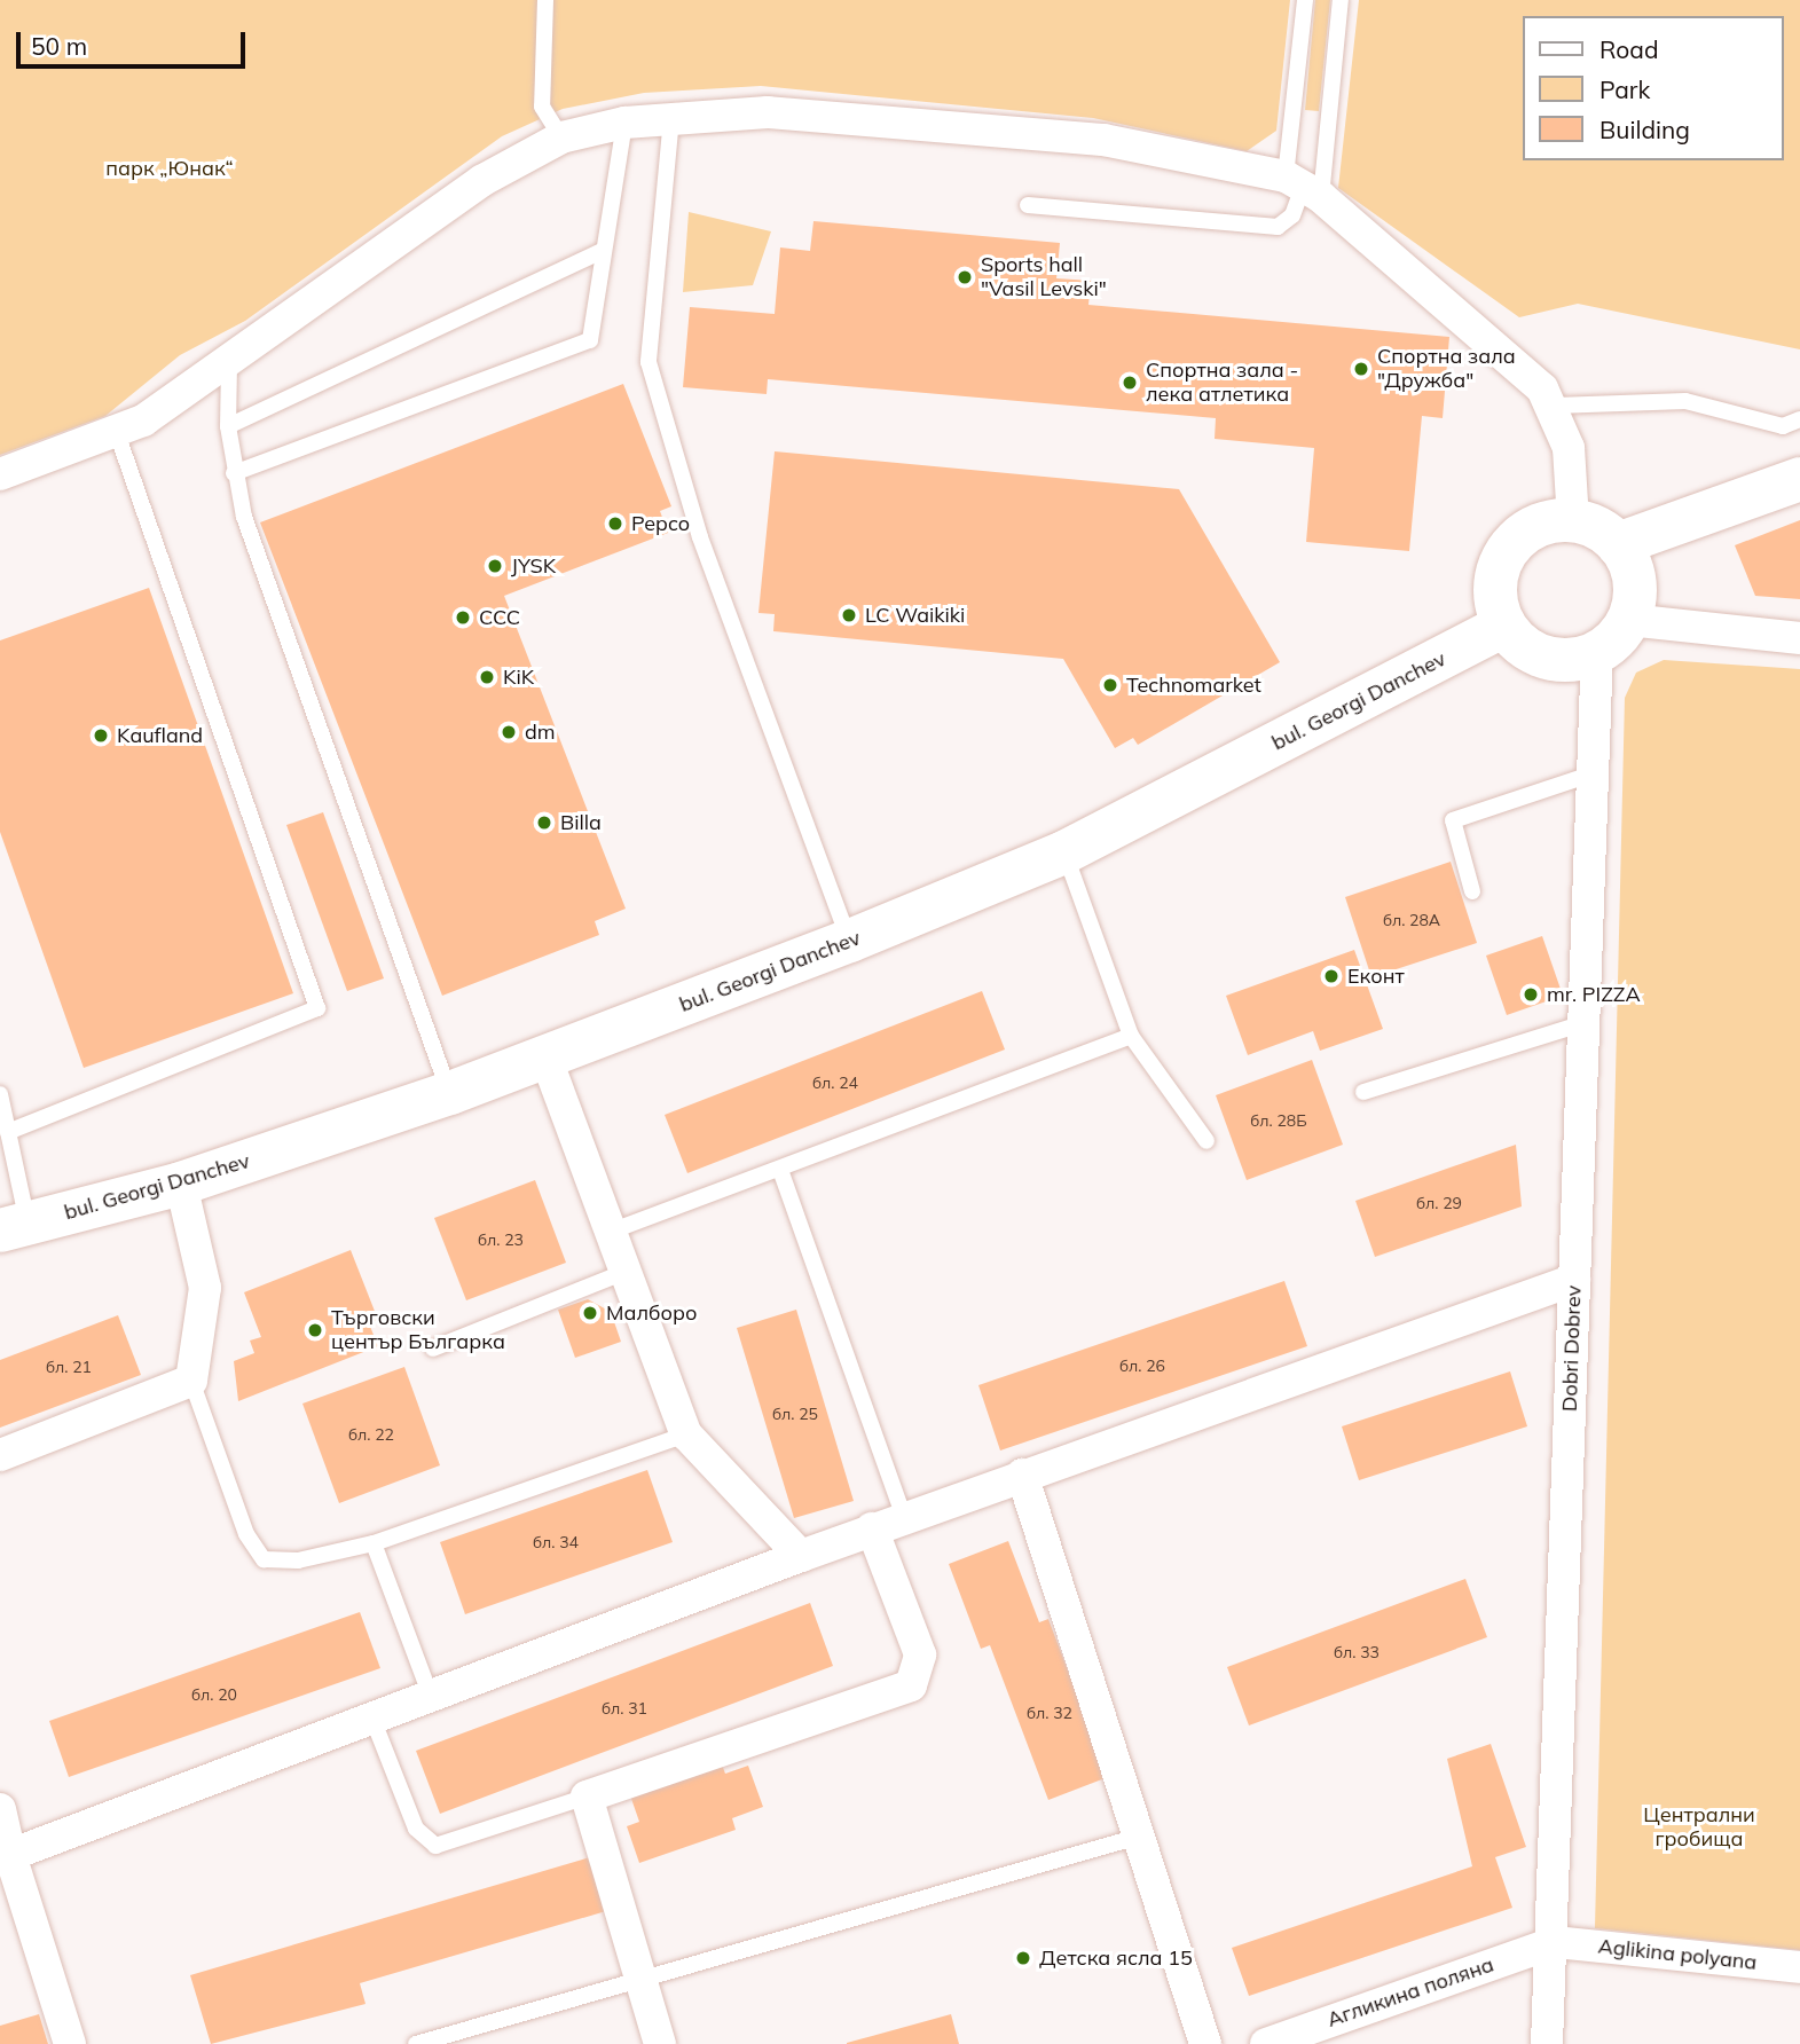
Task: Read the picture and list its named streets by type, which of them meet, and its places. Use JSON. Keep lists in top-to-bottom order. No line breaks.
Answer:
{"streets":{"main road":["bul. Georgi Danchev"],"street":["Dobri Dobrev","Aglikina polyana","Агликина поляна"]},"crossings":[["bul. Georgi Danchev","Dobri Dobrev"],["Dobri Dobrev","Aglikina polyana"],["Dobri Dobrev","Агликина поляна"],["Aglikina polyana","Агликина поляна"]],"parks":["парк „Юнак“","Централни гробища"],"places":["Sports hall \"Vasil Levski\"","Спортна зала \"Дружба\"","Спортна зала - лека атлетика","Pepco","JYSK","LC Waikiki","CCC","KiK","Technomarket","dm","Kaufland","Billa","Еконт","mr. PIZZA","Малборо","Търговски център Българка","Детска ясла 15"],"house_numbers":["бл. 28А","бл. 24","бл. 28Б","бл. 29","бл. 23","бл. 26","бл. 21","бл. 25","бл. 22","бл. 34","бл. 33","бл. 20","бл. 31","бл. 32"],"legend":["Road","Park","Building"],"scale_bar":"50 m"}
